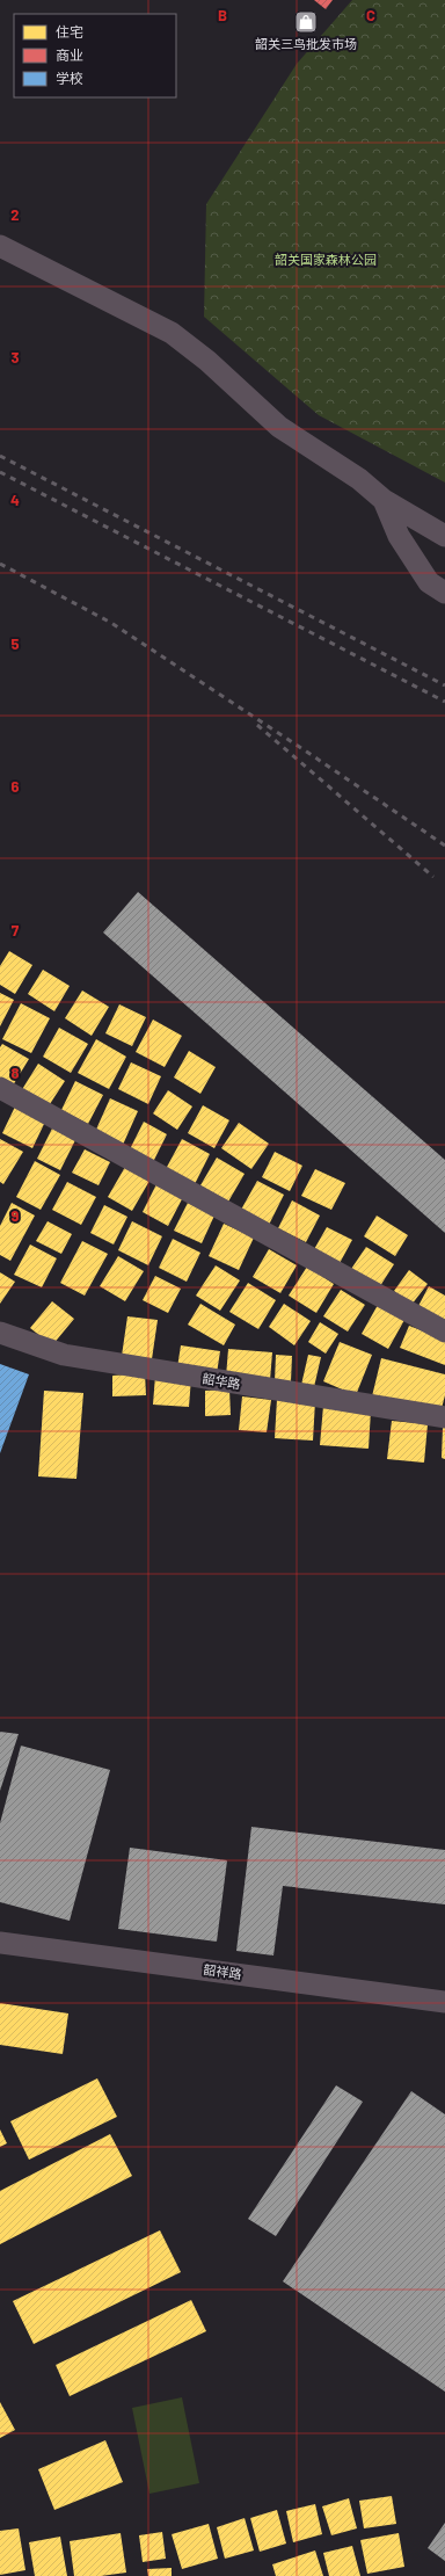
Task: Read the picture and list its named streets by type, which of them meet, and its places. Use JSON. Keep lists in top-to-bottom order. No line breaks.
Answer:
{"streets":{"street":["韶华路","韶祥路"]},"parks":["韶关国家森林公园"],"places":{"shop":["韶关三鸟批发市场"]},"legend":["住宅","商业","学校"],"grid":{"columns":["B","C"],"rows":["2","3","4","5","6","7","8","9"]}}
